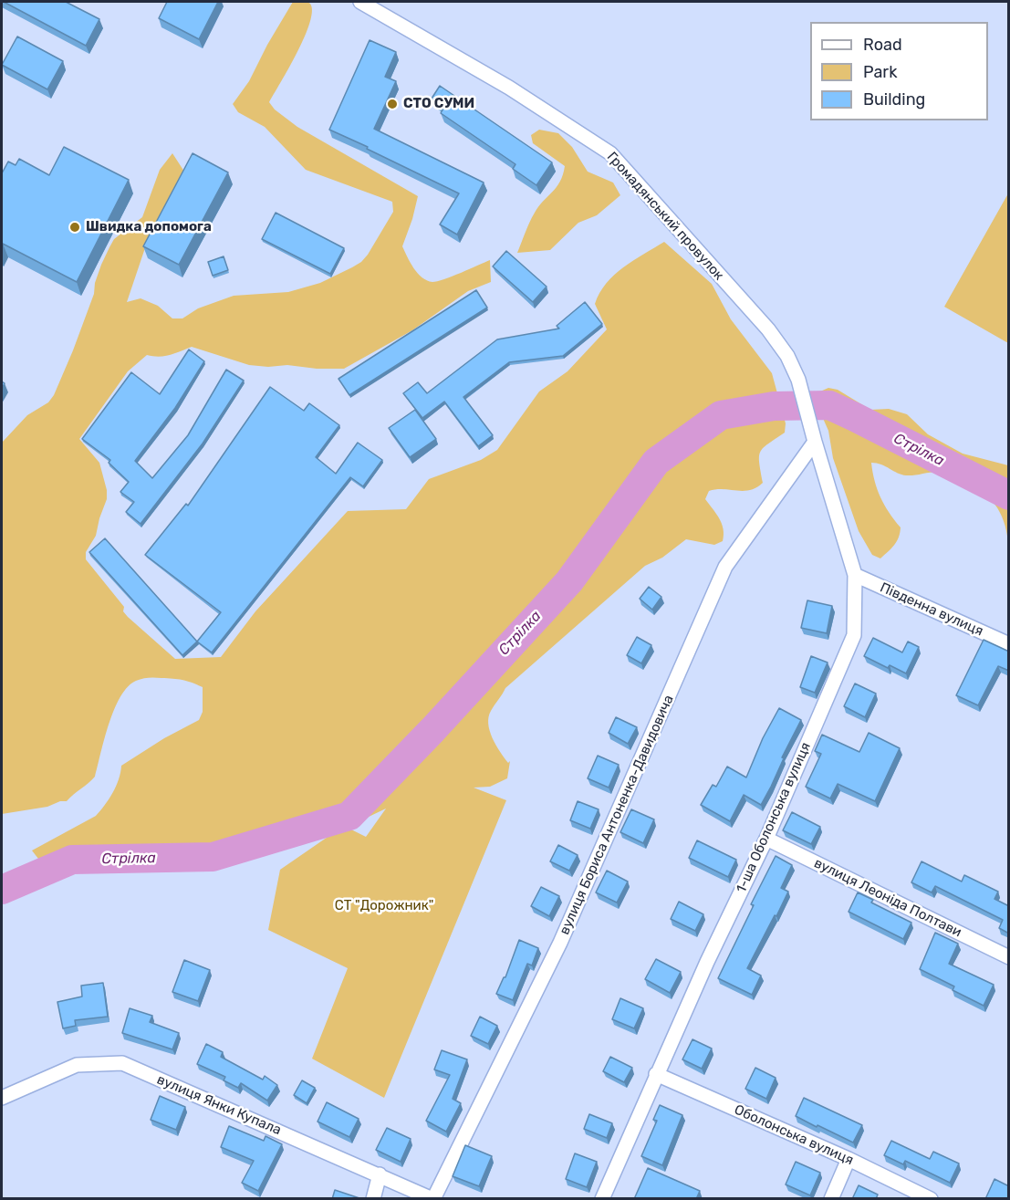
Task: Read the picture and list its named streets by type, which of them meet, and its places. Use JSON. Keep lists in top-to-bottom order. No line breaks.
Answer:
{"streets":{"street":["Громадянський провулок","Південна вулиця","вулиця Бориса Антоненка-Давидовича","1-ша Оболонська вулиця","вулиця Леоніда Полтави","вулиця Янки Купала","Оболонська вулиця"]},"crossings":[["Громадянський провулок","1-ша Оболонська вулиця"],["Південна вулиця","1-ша Оболонська вулиця"],["вулиця Бориса Антоненка-Давидовича","1-ша Оболонська вулиця"],["вулиця Бориса Антоненка-Давидовича","вулиця Янки Купала"],["1-ша Оболонська вулиця","вулиця Леоніда Полтави"],["1-ша Оболонська вулиця","Оболонська вулиця"]],"water":["Стрілка"],"parks":["СТ \"Дорожник\""],"places":["СТО СУМИ","Швидка допомога"],"legend":["Road","Park","Building"]}
